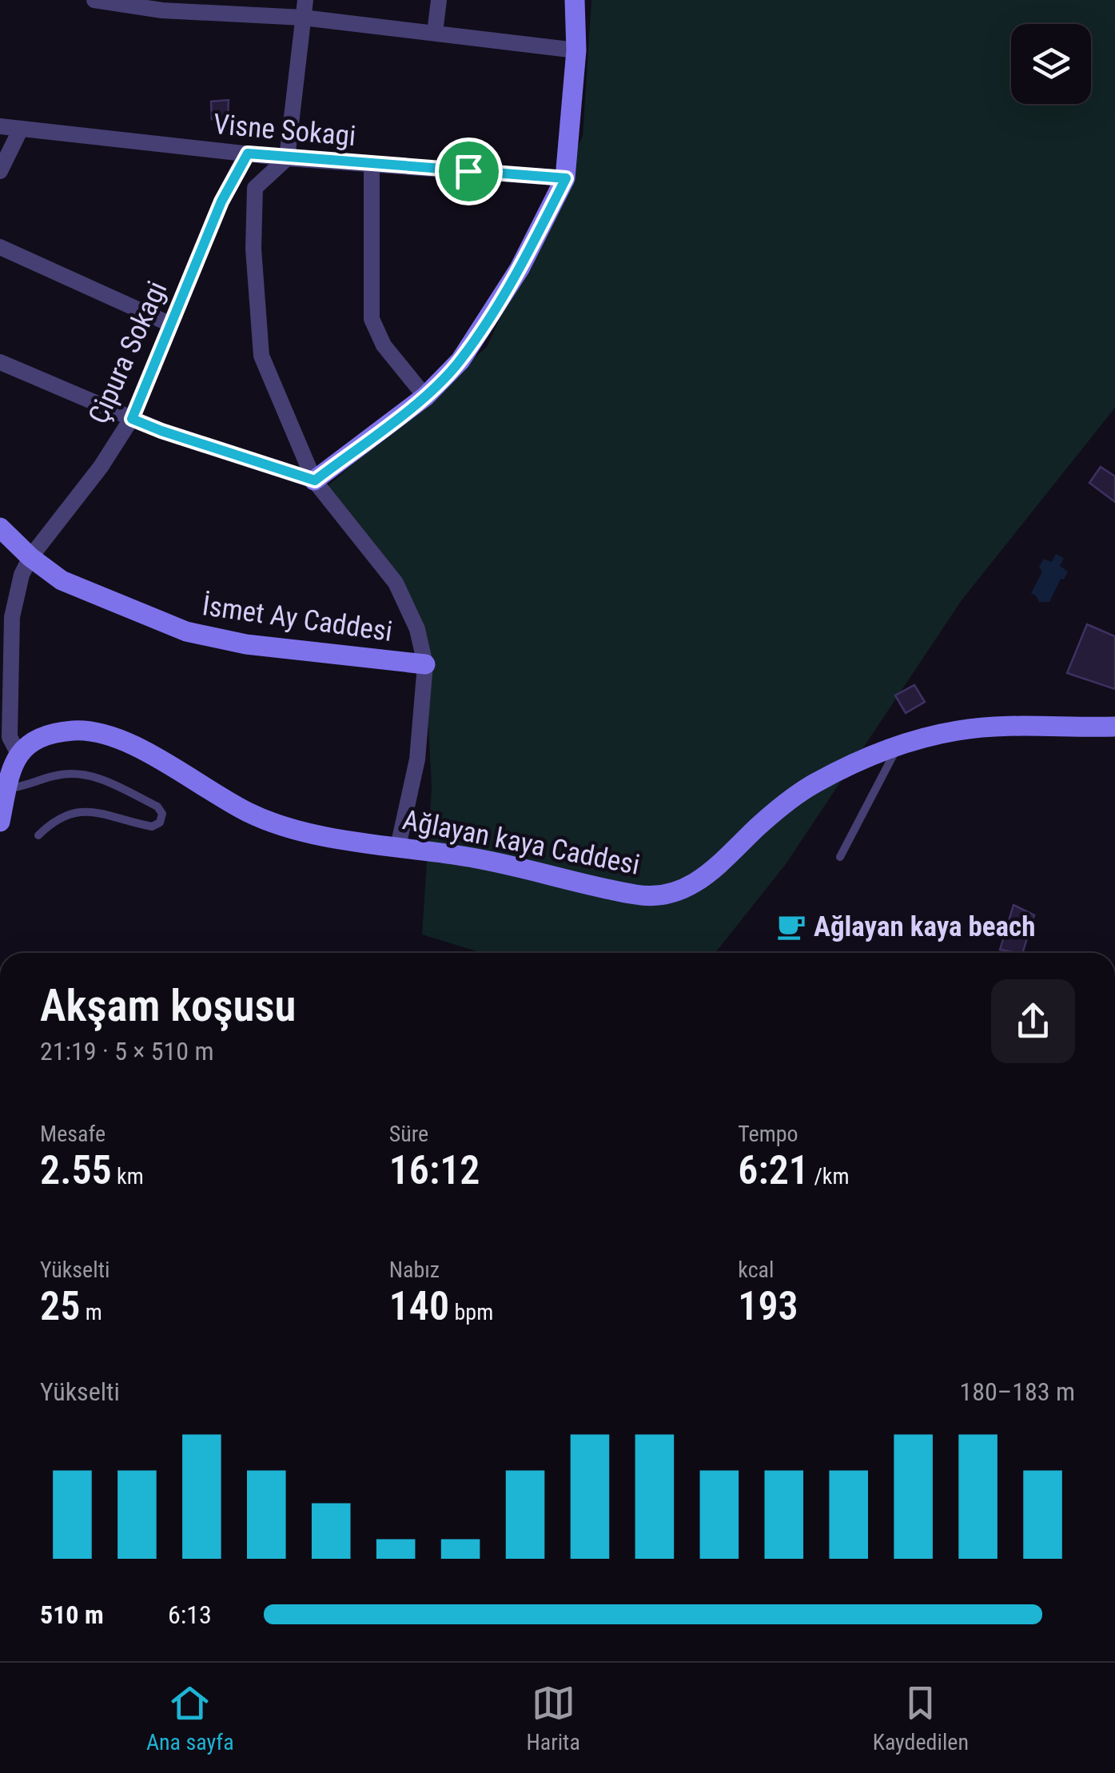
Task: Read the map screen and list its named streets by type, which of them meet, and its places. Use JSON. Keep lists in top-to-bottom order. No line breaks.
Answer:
{"streets":{"street":["Visne Sokagi","Çipura Sokagi","İsmet Ay Caddesi","Ağlayan kaya Caddesi"]},"crossings":[["Visne Sokagi","Çipura Sokagi"],["Çipura Sokagi","İsmet Ay Caddesi"],["Çipura Sokagi","Ağlayan kaya Caddesi"]],"places":{"cafe":["Ağlayan kaya beach"]},"page":{"heading":["Akşam koşusu","21:19 · 5 × 510 m"],"stats":[["Mesafe","2.55 km"],["Süre","16:12"],["Tempo","6:21 /km"],["Yükselti","25 m"],["Nabız","140 bpm"],["kcal","193"]],"chart":["Yükselti","180–183 m"],"list":[{"name":"510 m","note":"6:13"}],"tabs":["Ana sayfa","Harita","Kaydedilen"]}}
